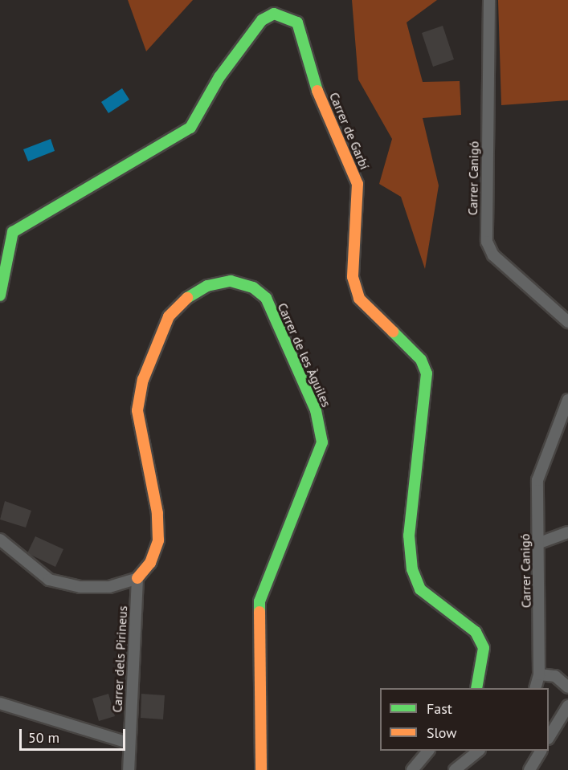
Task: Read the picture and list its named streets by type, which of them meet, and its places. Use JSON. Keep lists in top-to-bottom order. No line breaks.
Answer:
{"streets":{"street":["Carrer de Garbí","Carrer Canigó","Carrer de les Àguiles","Carrer dels Pirineus"]},"crossings":[["Carrer de les Àguiles","Carrer dels Pirineus"]],"legend":["Fast","Slow"],"scale_bar":"50 m"}
